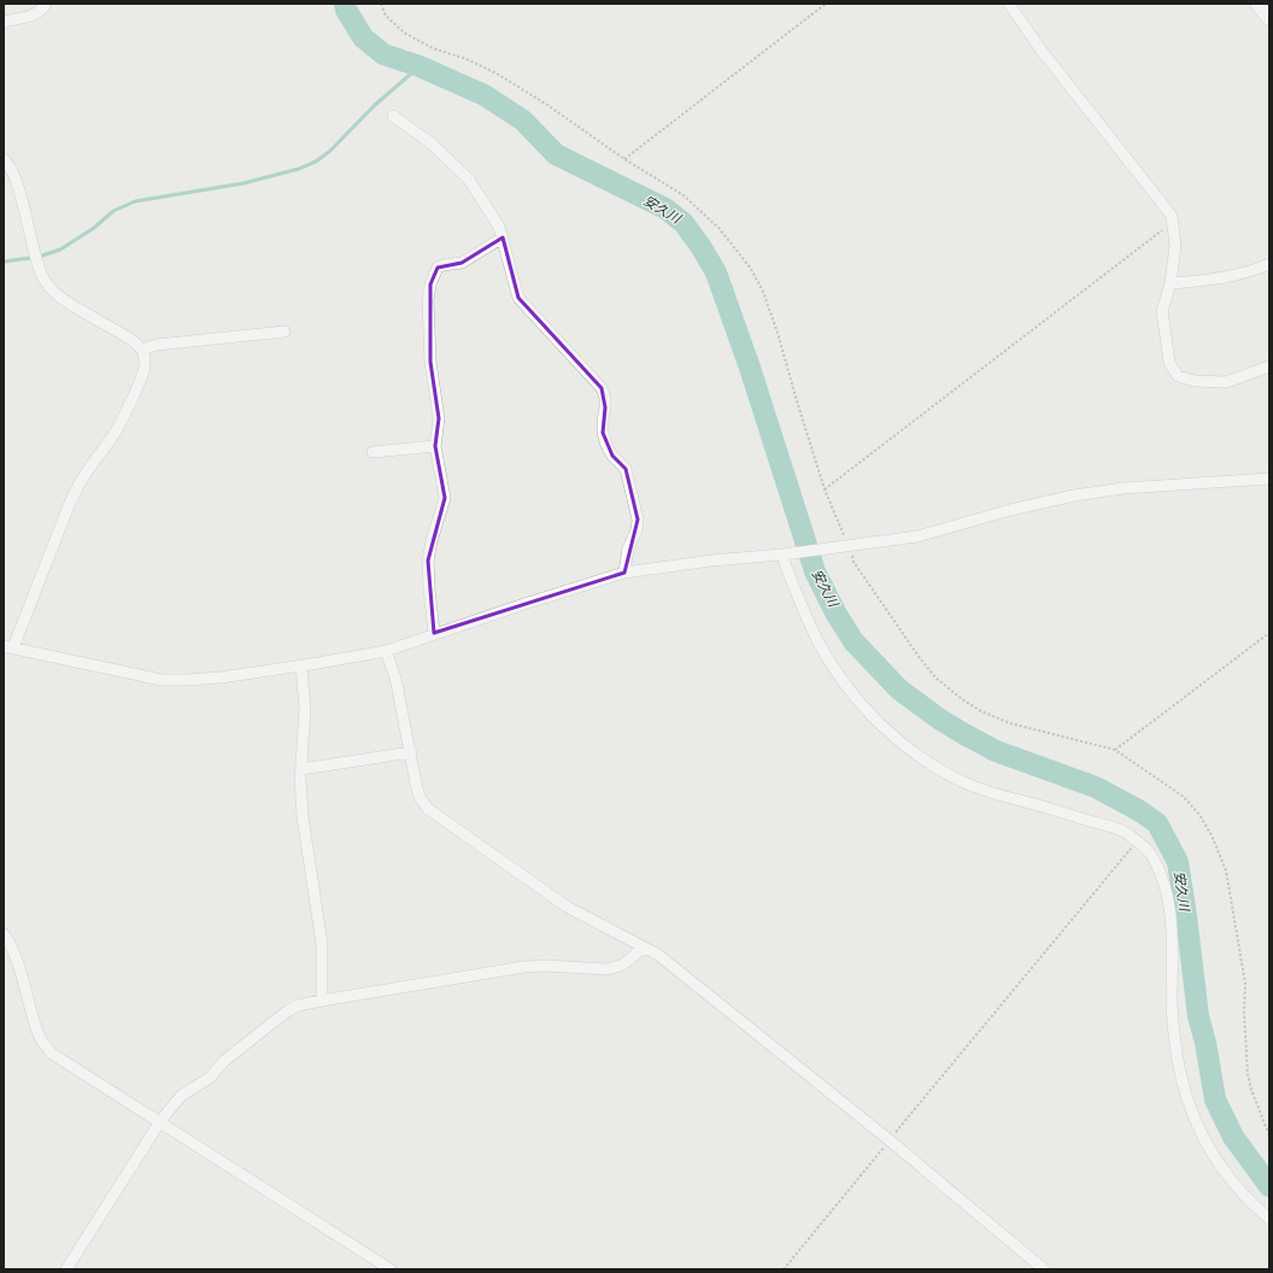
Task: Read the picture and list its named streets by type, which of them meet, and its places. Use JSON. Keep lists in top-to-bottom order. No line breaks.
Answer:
{"water":["安久川"]}
